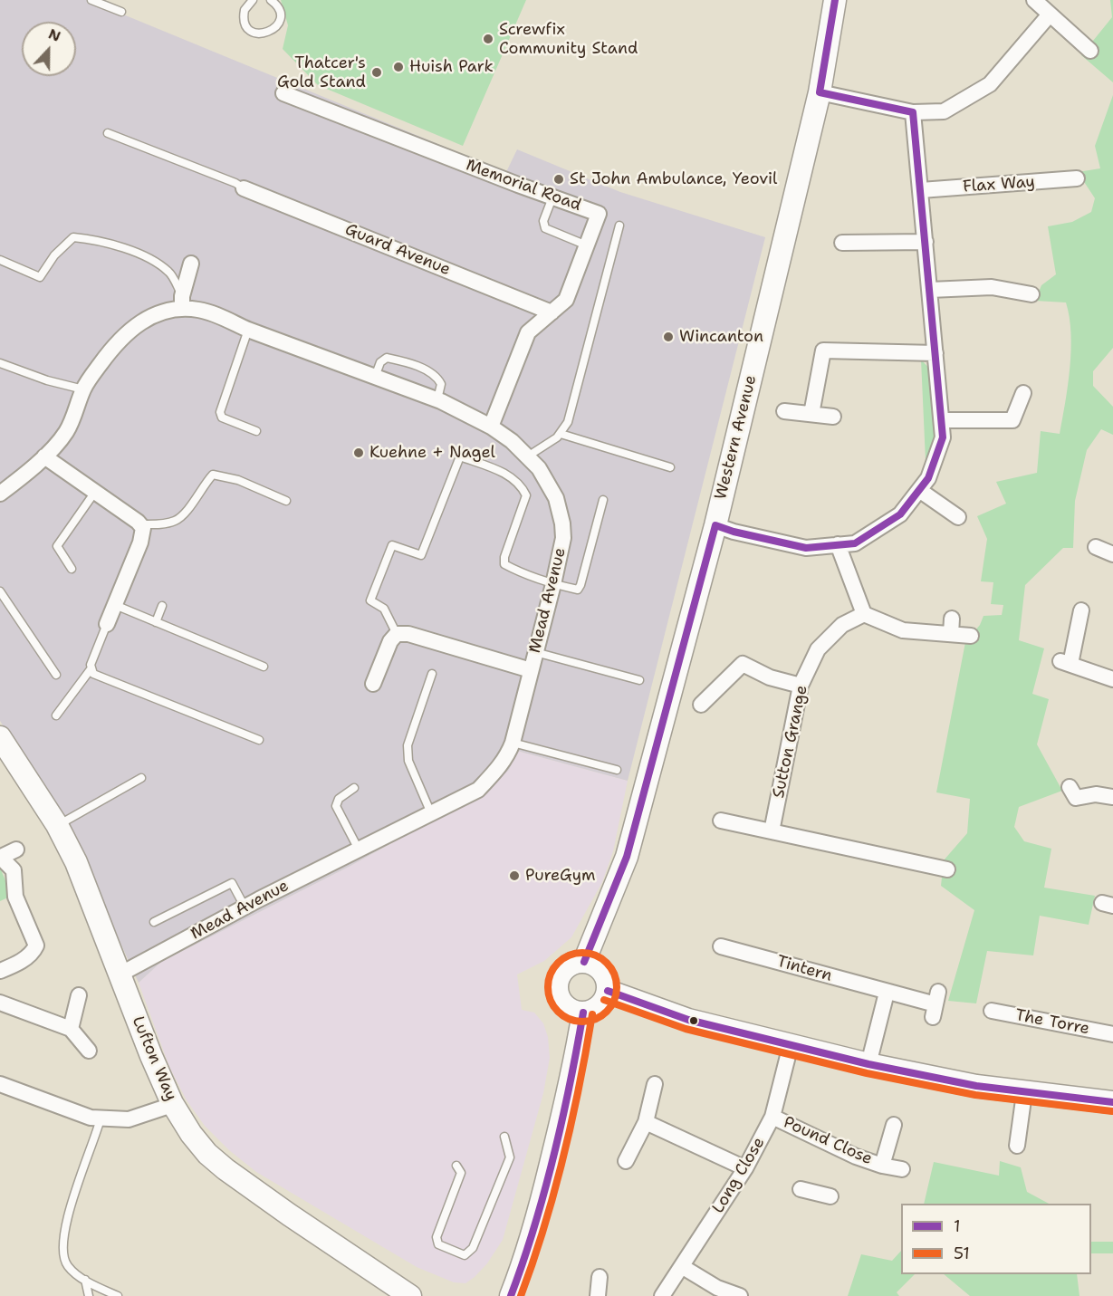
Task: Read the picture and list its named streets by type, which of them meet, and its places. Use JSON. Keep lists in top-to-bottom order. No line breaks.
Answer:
{"streets":{"street":["Flax Way","Memorial Road","Guard Avenue","Western Avenue","Mead Avenue","Sutton Grange","Tintern","The Torre","Lufton Way","Pound Close","Long Close"]},"crossings":[["Memorial Road","Guard Avenue"],["Memorial Road","Mead Avenue"],["Mead Avenue","Lufton Way"],["Pound Close","Long Close"]],"places":["Screwfix Community Stand","Huish Park","Thatcer's Gold Stand","St John Ambulance, Yeovil","Wincanton","Kuehne + Nagel","PureGym"],"lines":["transit line 1","transit line 51"],"legend":["1","51"],"north":"top"}
